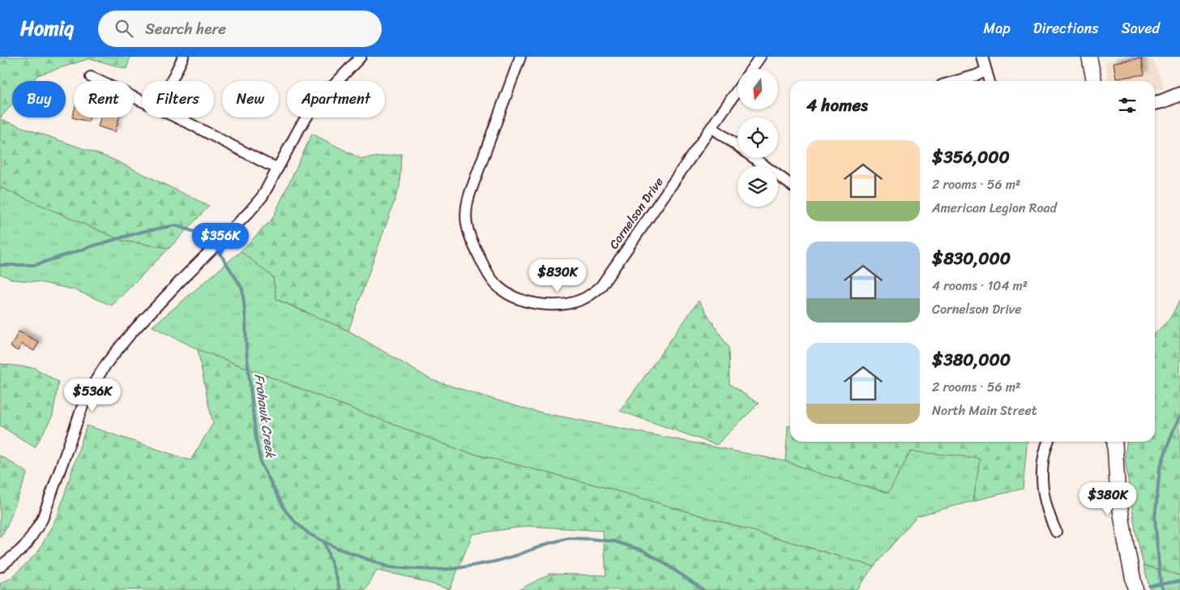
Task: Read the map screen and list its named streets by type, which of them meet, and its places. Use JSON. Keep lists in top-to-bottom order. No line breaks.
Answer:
{"streets":{"street":["Cornelson Drive"]},"water":["Frohawk Creek"],"north":"bottom","page":{"header":"Homiq","search":"Search here","nav":["Map","Directions","Saved"],"chip":["Buy","Rent","Filters","New","Apartment"],"heading":"4 homes","list":[{"name":"$356,000","note":"2 rooms · 56 m² · American Legion Road"},{"name":"$830,000","note":"4 rooms · 104 m² · Cornelson Drive"},{"name":"$380,000","note":"2 rooms · 56 m² · North Main Street"}],"price":["$356K","$830K","$536K","$380K"]}}
